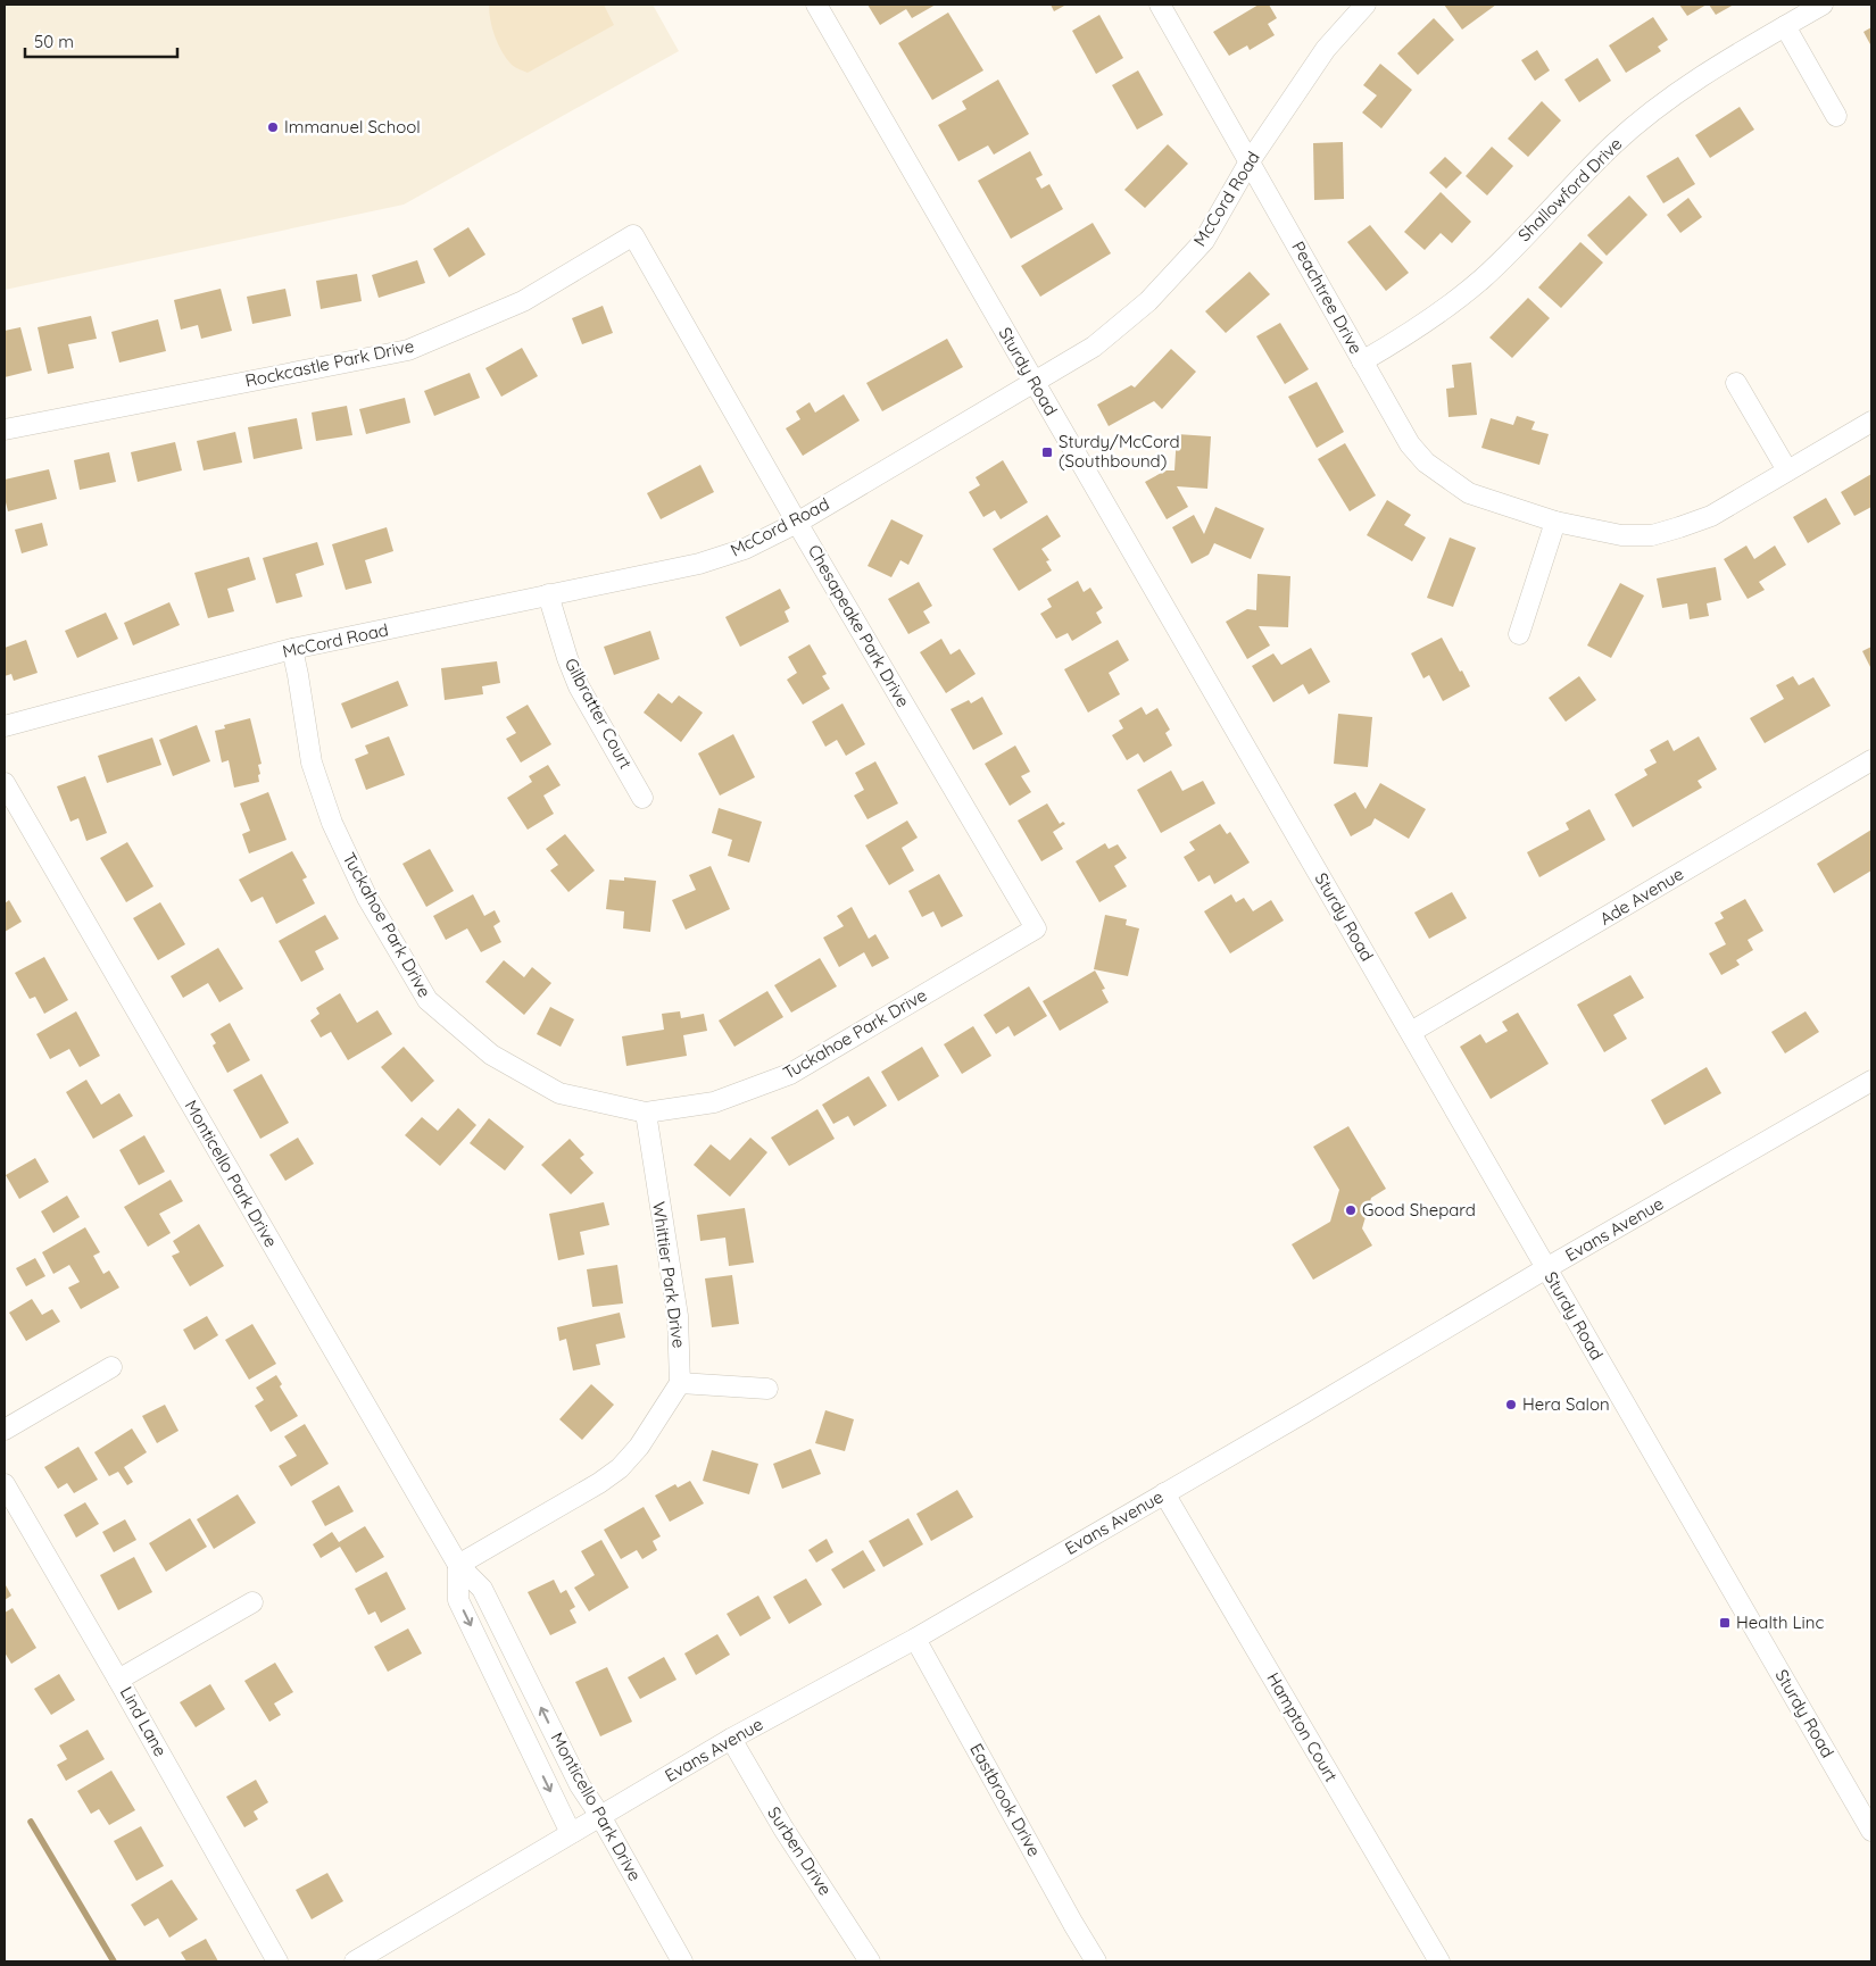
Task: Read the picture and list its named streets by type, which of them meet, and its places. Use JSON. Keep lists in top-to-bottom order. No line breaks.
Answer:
{"streets":{"street":["Shallowford Drive","McCord Road","Peachtree Drive","Rockcastle Park Drive","Sturdy Road","Chesapeake Park Drive","Gilbratter Court","Ade Avenue","Tuckahoe Park Drive","Monticello Park Drive","Evans Avenue","Whittier Park Drive","Lind Lane","Hampton Court","Eastbrook Drive","Surben Drive"]},"crossings":[["Shallowford Drive","Peachtree Drive"],["McCord Road","Peachtree Drive"],["McCord Road","Sturdy Road"],["McCord Road","Chesapeake Park Drive"],["McCord Road","Gilbratter Court"],["McCord Road","Tuckahoe Park Drive"],["Rockcastle Park Drive","Chesapeake Park Drive"],["Sturdy Road","Ade Avenue"],["Sturdy Road","Evans Avenue"],["Chesapeake Park Drive","Tuckahoe Park Drive"],["Tuckahoe Park Drive","Whittier Park Drive"],["Monticello Park Drive","Evans Avenue"],["Evans Avenue","Hampton Court"],["Evans Avenue","Eastbrook Drive"],["Evans Avenue","Surben Drive"]],"places":{"other":["Immanuel School","Good Shepard","Hera Salon"],"transit":["Sturdy/McCord (Southbound)","Health Linc"]},"scale_bar":"50 m"}
